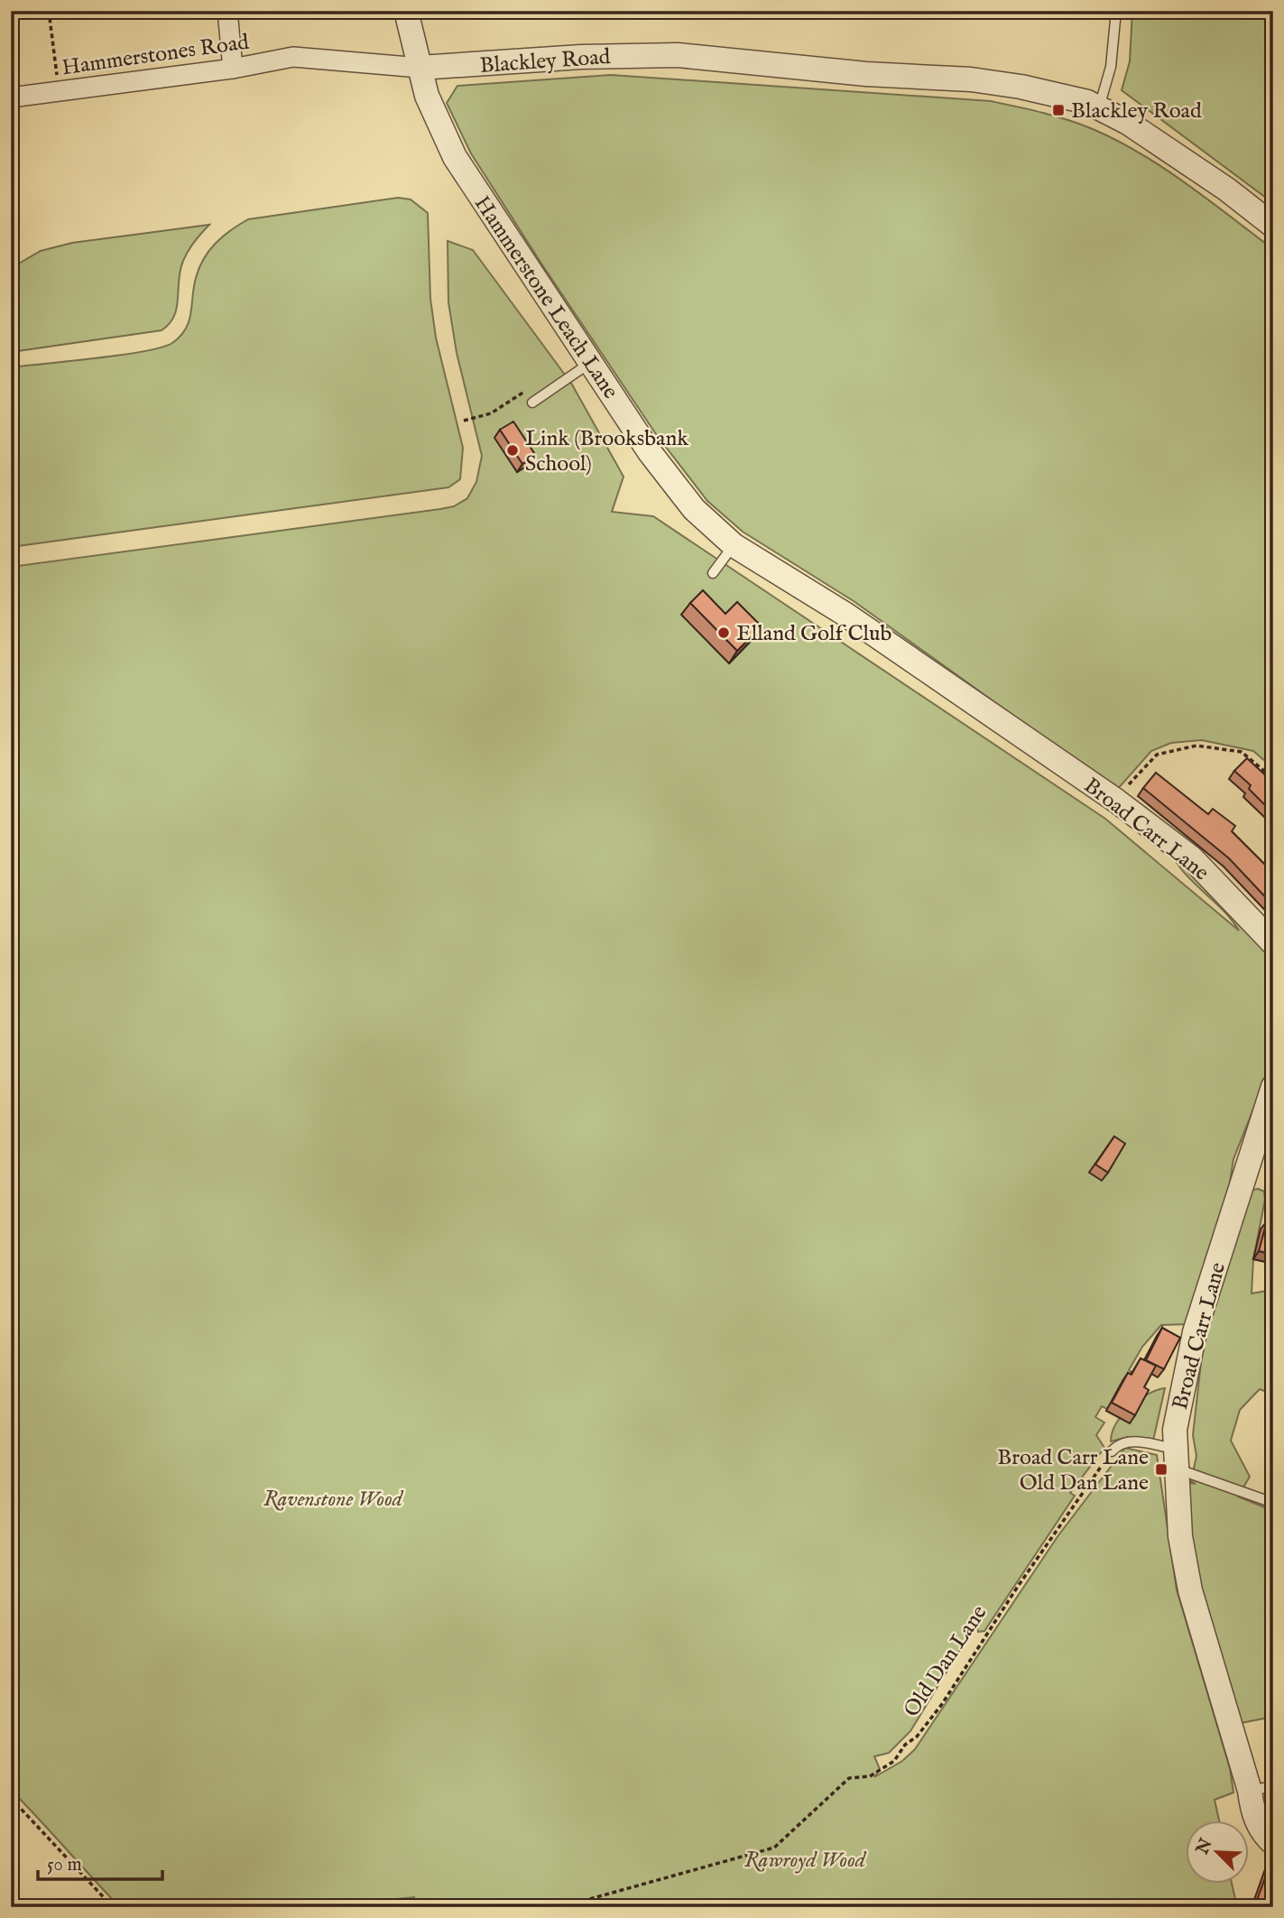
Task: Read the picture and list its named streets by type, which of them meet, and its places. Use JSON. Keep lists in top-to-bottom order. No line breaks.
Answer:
{"streets":{"street":["Hammerstones Road","Blackley Road","Hammerstone Leach Lane","Broad Carr Lane"],"path":["Old Dan Lane"]},"crossings":[["Hammerstones Road","Blackley Road"],["Hammerstones Road","Hammerstone Leach Lane"],["Blackley Road","Hammerstone Leach Lane"],["Hammerstone Leach Lane","Broad Carr Lane"]],"parks":["Ravenstone Wood","Rawroyd Wood"],"places":{"transit":["Blackley Road","Broad Carr Lane Old Dan Lane"],"other":["Link (Brooksbank School)","Elland Golf Club"]},"scale_bar":"50 m","north":"top left"}
